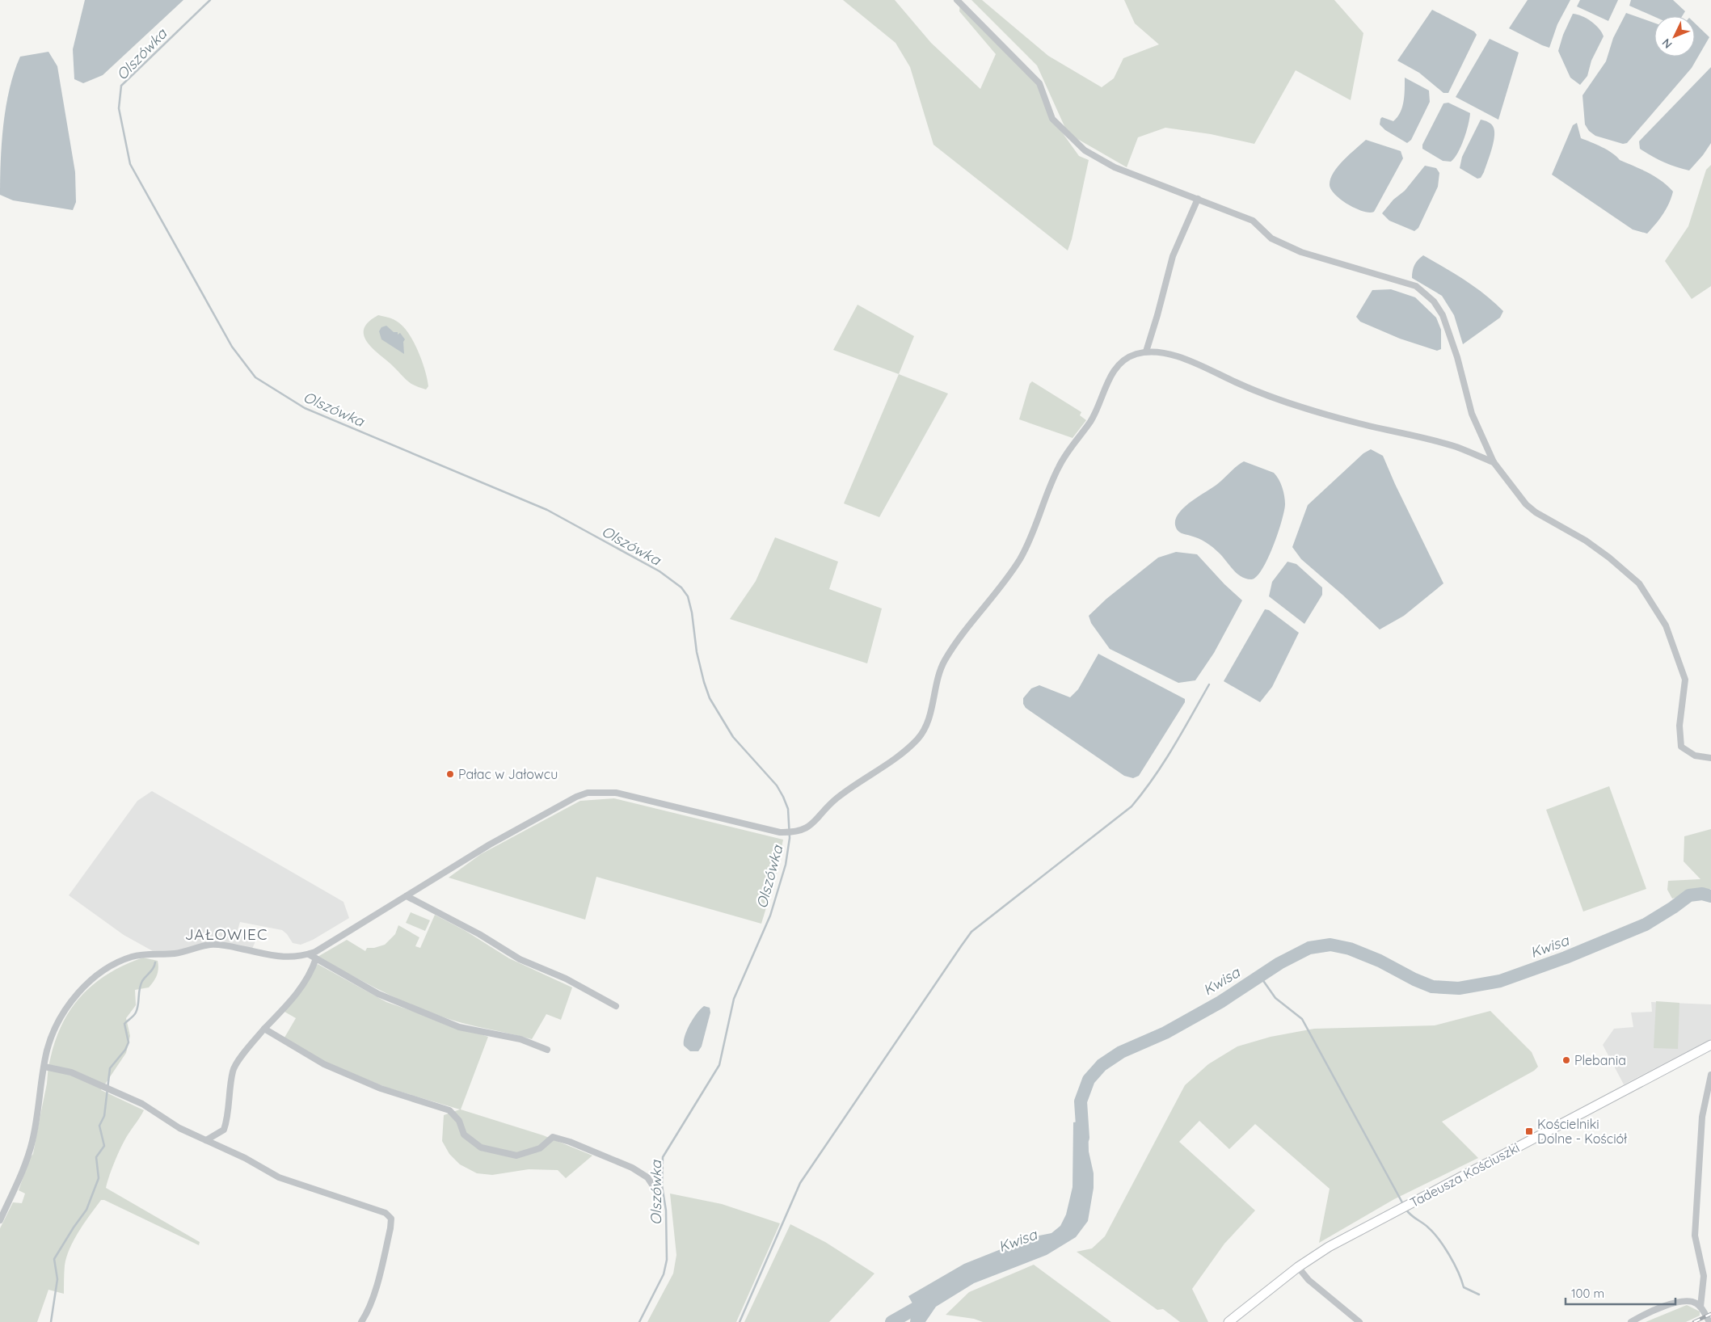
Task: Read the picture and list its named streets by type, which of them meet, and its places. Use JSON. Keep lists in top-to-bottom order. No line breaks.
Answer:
{"streets":{"main road":["Tadeusza Kościuszki"]},"districts":["JAŁOWIEC"],"water":["Olszówka","Kwisa"],"places":{"other":["Pałac w Jałowcu","Plebania"],"transit":["Kościelniki Dolne - Kościół"]},"scale_bar":"100 m","north":"bottom left"}
